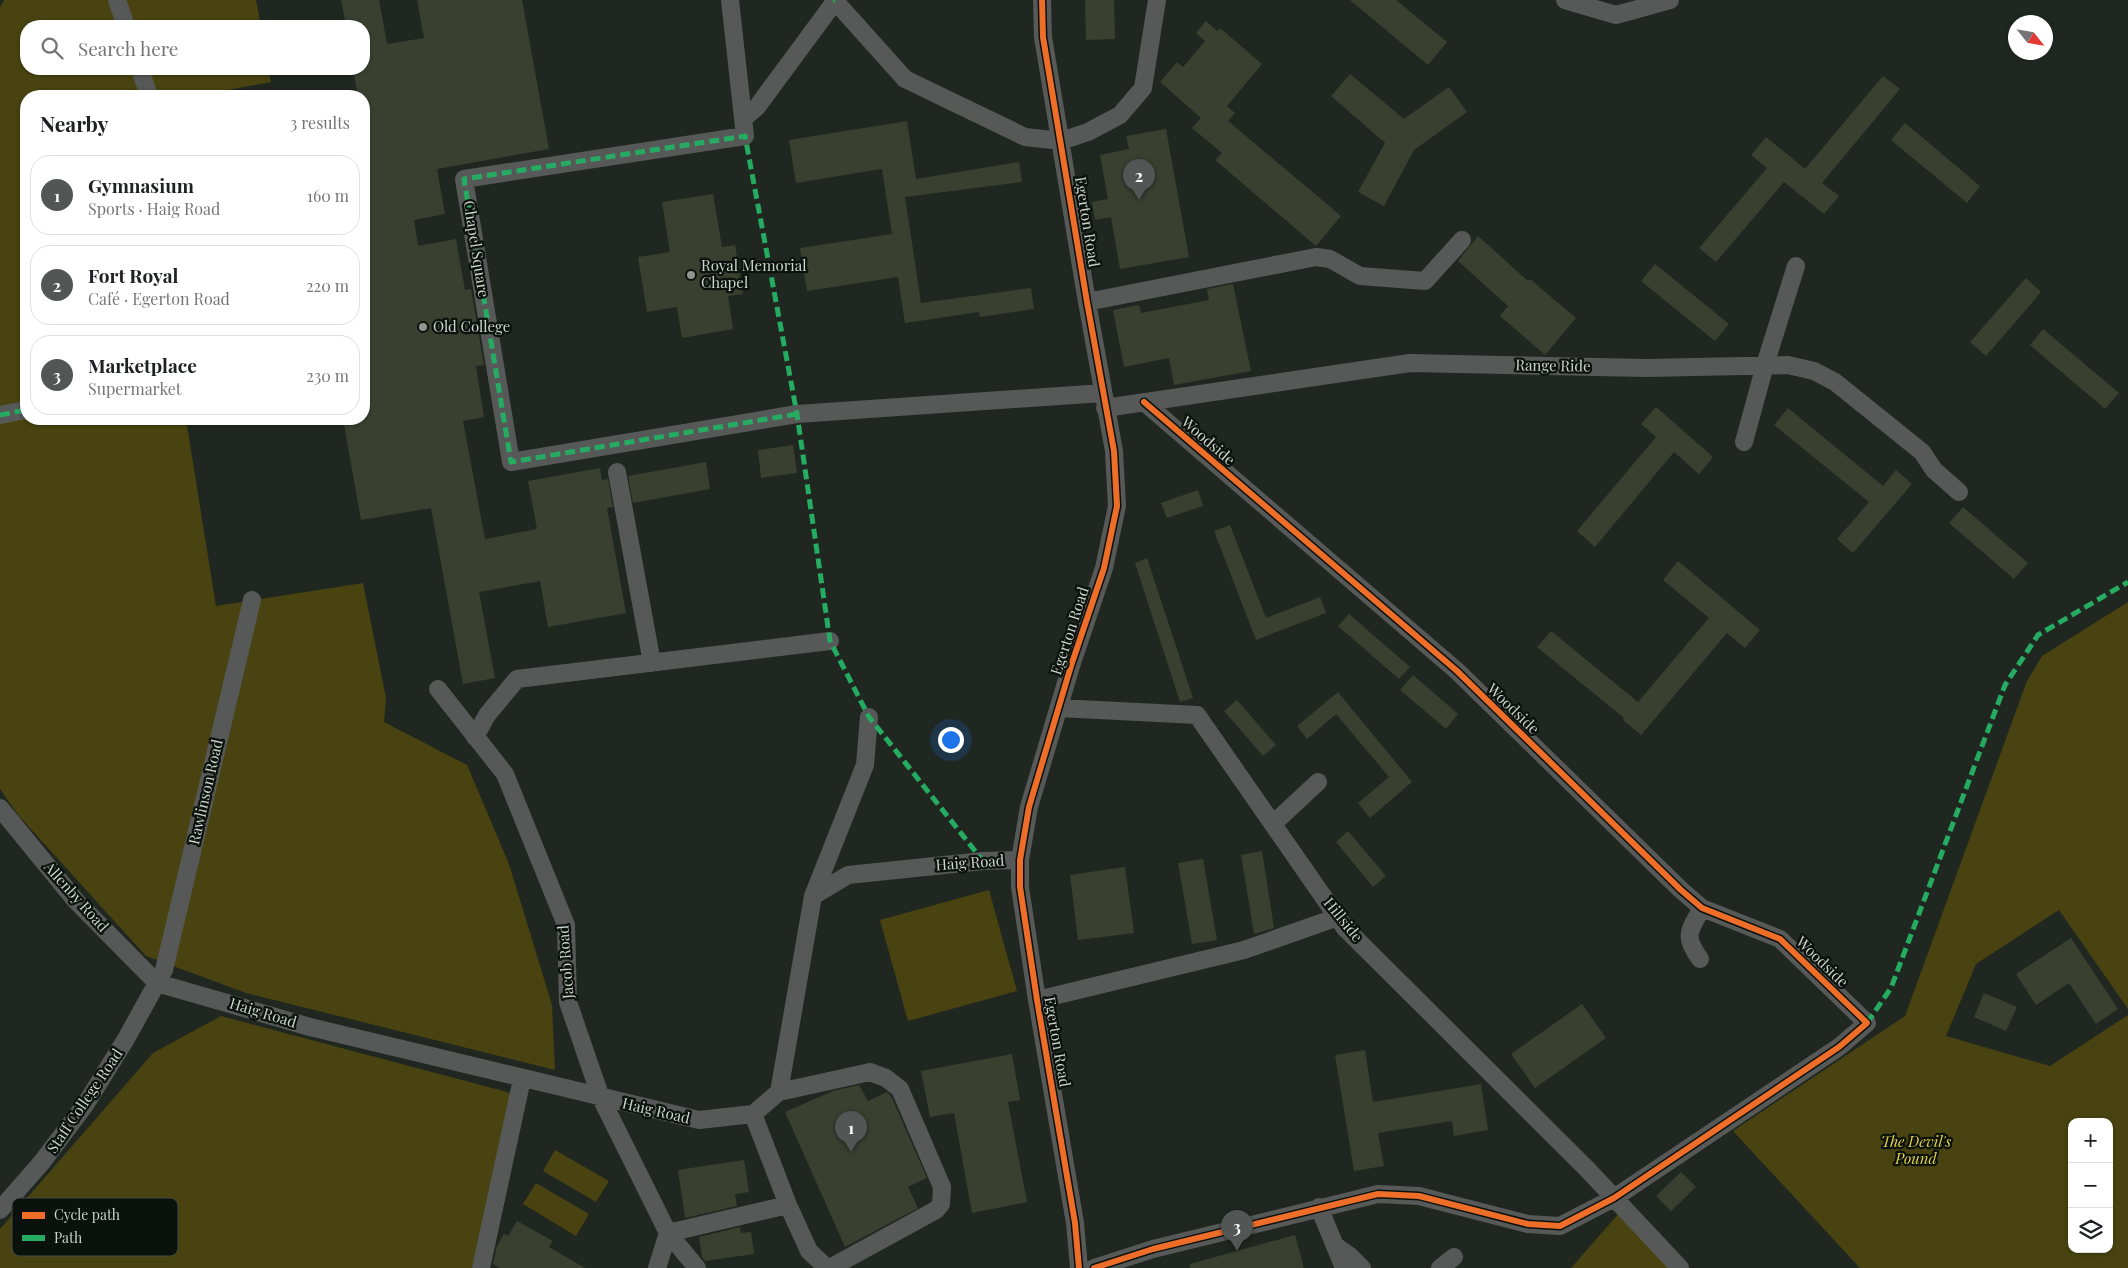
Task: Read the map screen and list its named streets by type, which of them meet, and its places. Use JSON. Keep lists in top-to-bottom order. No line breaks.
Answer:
{"streets":{"street":["Egerton Road","Chapel Square","Range Ride","Woodside","Rawlinson Road","Haig Road","Allenby Road","Hillside","Jacob Road","Staff College Road"]},"crossings":[["Egerton Road","Range Ride"],["Egerton Road","Haig Road"],["Egerton Road","Hillside"],["Chapel Square","Range Ride"],["Range Ride","Woodside"],["Woodside","Hillside"],["Rawlinson Road","Haig Road"],["Rawlinson Road","Allenby Road"],["Rawlinson Road","Staff College Road"],["Haig Road","Allenby Road"],["Haig Road","Jacob Road"],["Haig Road","Staff College Road"],["Allenby Road","Staff College Road"]],"parks":["The Devil's Pound"],"places":["Royal Memorial Chapel","Old College"],"legend":["Cycle path","Path"],"north":"bottom right","page":{"search":"Search here","heading":["Nearby","3 results"],"list":[{"mark":"1","name":"Gymnasium","note":"Sports · Haig Road","value":"160 m"},{"mark":"2","name":"Fort Royal","note":"Café · Egerton Road","value":"220 m"},{"mark":"3","name":"Marketplace","note":"Supermarket","value":"230 m"}],"pins":["2","1","3"],"map_buttons":["+","−"]}}
